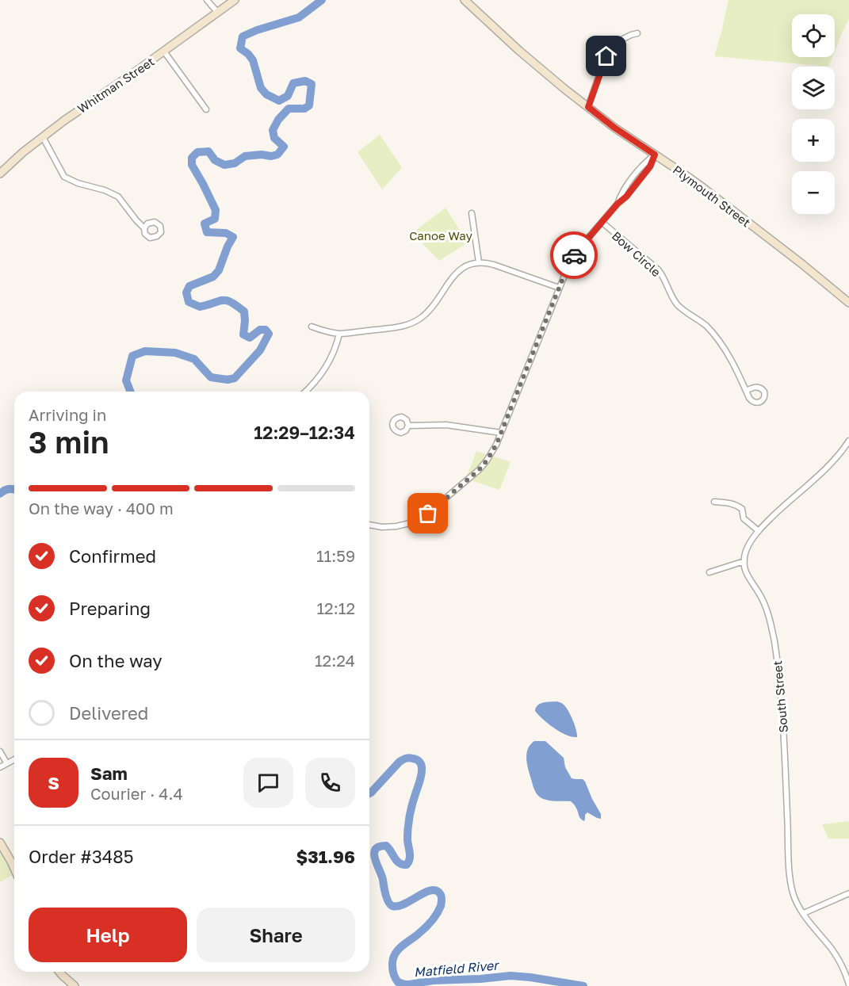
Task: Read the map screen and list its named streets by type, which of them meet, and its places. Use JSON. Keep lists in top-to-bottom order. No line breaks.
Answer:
{"streets":{"main road":["Whitman Street","Plymouth Street"],"street":["Bow Circle","South Street"]},"water":["Matfield River"],"parks":["Canoe Way"],"page":{"map_buttons":["+","−"],"heading":["3 min","Arriving in","12:29–12:34"],"panel":["Sam","Courier · 4.4","Order #3485","$31.96"],"bar":"On the way · 400 m","list":[["Confirmed","11:59"],["Preparing","12:12"],["On the way","12:24"],"Delivered"],"round":"S","buttons":["Help","Share"]}}
